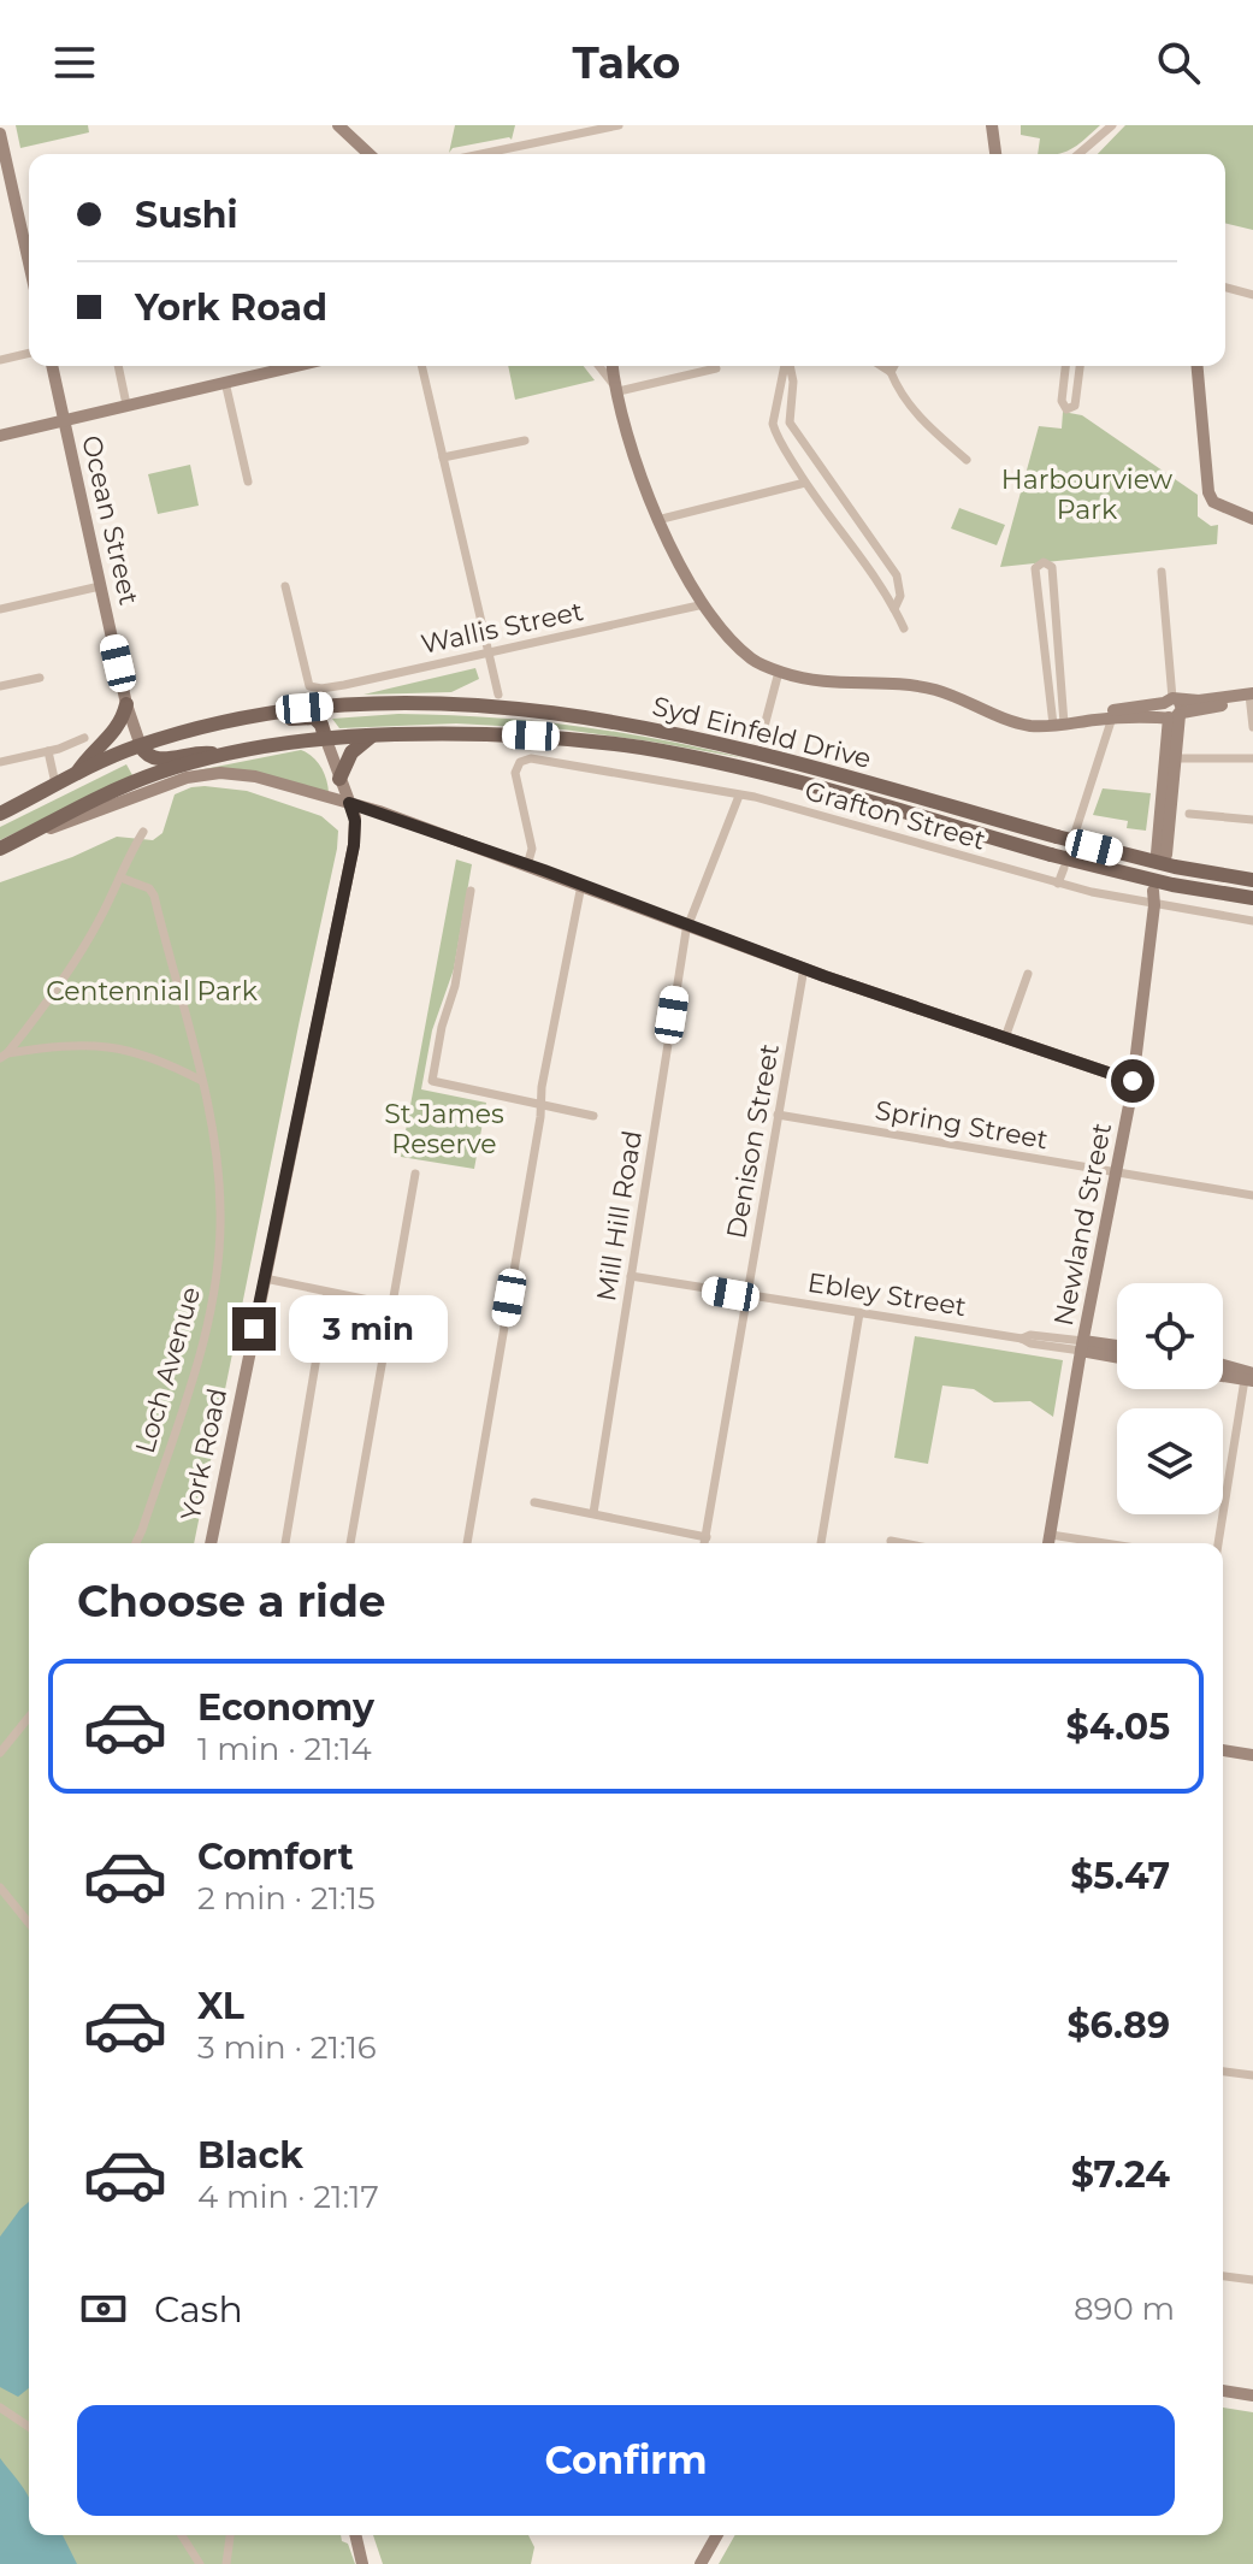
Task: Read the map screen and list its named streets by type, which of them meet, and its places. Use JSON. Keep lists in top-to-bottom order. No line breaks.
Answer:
{"streets":{"main road":["Syd Einfeld Drive"],"street":["Ocean Street","Wallis Street","Grafton Street","Spring Street","Denison Street","Mill Hill Road","Newland Street","Ebley Street","Loch Avenue","York Road"]},"crossings":[["Syd Einfeld Drive","York Road"],["Grafton Street","Mill Hill Road"],["Grafton Street","Newland Street"],["Spring Street","Denison Street"],["Spring Street","Newland Street"],["Denison Street","Ebley Street"],["Mill Hill Road","Ebley Street"],["Newland Street","Ebley Street"]],"parks":["Harbourview Park","Centennial Park","St James Reserve"],"page":{"header":"Tako","banner":["Sushi","York Road"],"bubble":"3 min","heading":"Choose a ride","list":[{"name":"Economy","note":"1 min · 21:14","value":"$4.05"},{"name":"Comfort","note":"2 min · 21:15","value":"$5.47"},{"name":"XL","note":"3 min · 21:16","value":"$6.89"},{"name":"Black","note":"4 min · 21:17","value":"$7.24"}],"pay":["Cash","890 m"],"buttons":"Confirm"}}
